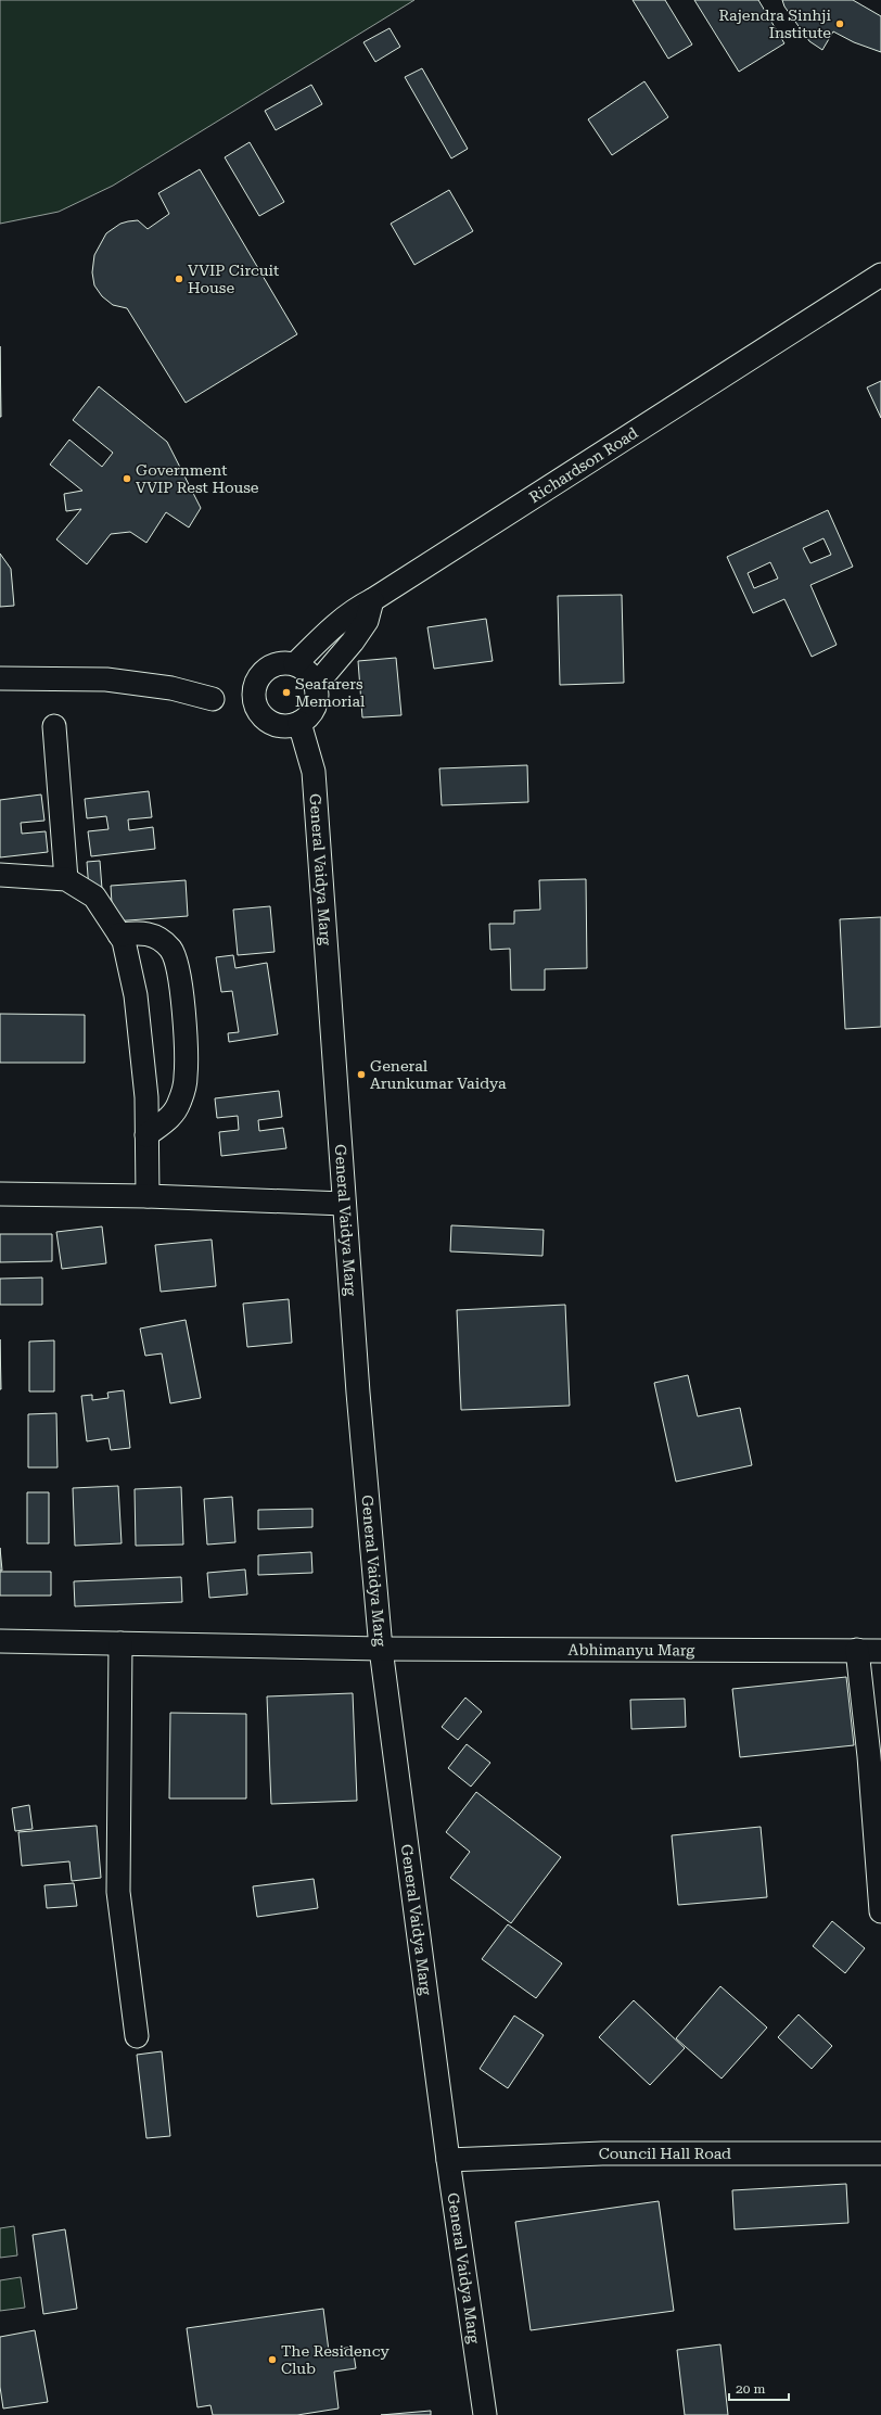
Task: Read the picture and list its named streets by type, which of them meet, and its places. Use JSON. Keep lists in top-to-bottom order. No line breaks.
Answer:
{"streets":{"street":["Richardson Road","General Vaidya Marg","Abhimanyu Marg","Council Hall Road"]},"crossings":[["Richardson Road","General Vaidya Marg"],["General Vaidya Marg","Abhimanyu Marg"],["General Vaidya Marg","Council Hall Road"]],"places":["Rajendra Sinhji Institute","VVIP Circuit House","Government VVIP Rest House","Seafarers Memorial","General Arunkumar Vaidya","The Residency Club"],"scale_bar":"20 m"}
